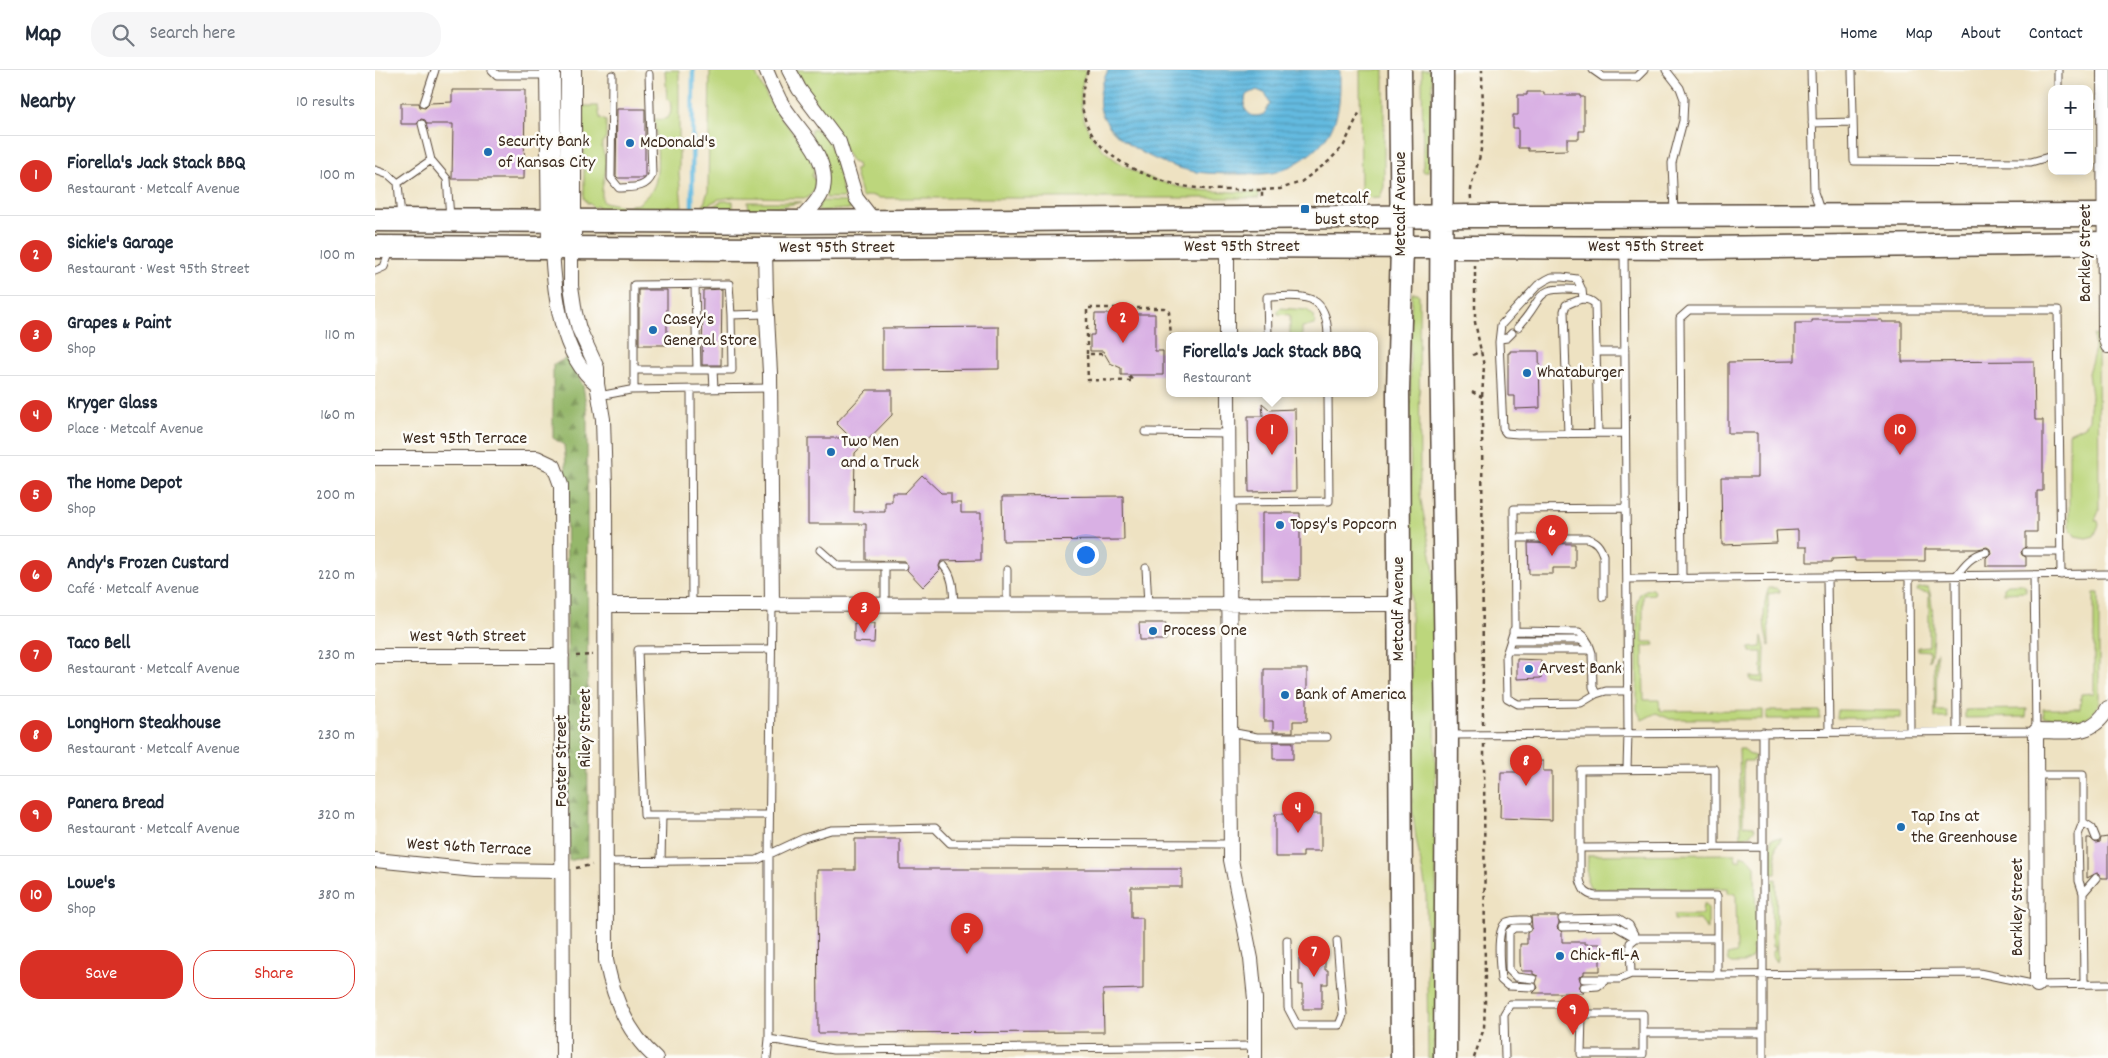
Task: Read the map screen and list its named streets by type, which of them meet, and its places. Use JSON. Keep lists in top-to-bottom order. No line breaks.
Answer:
{"streets":{"main road":["Metcalf Avenue","West 95th Street"],"street":["Barkley Street","West 95th Terrace","West 96th Street","Riley Street","Foster Street","West 96th Terrace"]},"crossings":[["Metcalf Avenue","West 95th Street"],["West 95th Street","Barkley Street"],["West 95th Street","Riley Street"],["West 95th Terrace","Foster Street"],["West 96th Street","Foster Street"],["Foster Street","West 96th Terrace"]],"places":{"other":["McDonald's","Security Bank of Kansas City","Casey's General Store","Whataburger","Two Men and a Truck","Topsy's Popcorn","Process One","Arvest Bank","Bank of America","Tap Ins at the Greenhouse","Chick-fil-A"],"transit":["metcalf bust stop"]},"page":{"header":"Map","search":"Search here","nav":["Home","Map","About","Contact"],"heading":["Nearby","10 results"],"map_buttons":["+","−"],"list":[{"mark":"1","name":"Fiorella's Jack Stack BBQ","note":"Restaurant · Metcalf Avenue","value":"100 m"},{"mark":"2","name":"Sickie's Garage","note":"Restaurant · West 95th Street","value":"100 m"},{"mark":"3","name":"Grapes & Paint","note":"Shop","value":"110 m"},{"mark":"4","name":"Kryger Glass","note":"Place · Metcalf Avenue","value":"160 m"},{"mark":"5","name":"The Home Depot","note":"Shop","value":"200 m"},{"mark":"6","name":"Andy's Frozen Custard","note":"Café · Metcalf Avenue","value":"220 m"},{"mark":"7","name":"Taco Bell","note":"Restaurant · Metcalf Avenue","value":"230 m"},{"mark":"8","name":"LongHorn Steakhouse","note":"Restaurant · Metcalf Avenue","value":"230 m"},{"mark":"9","name":"Panera Bread","note":"Restaurant · Metcalf Avenue","value":"320 m"},{"mark":"10","name":"Lowe's","note":"Shop","value":"380 m"}],"pins":["2","1","10","6","3","8","4","5","7","9"],"popup":["Fiorella's Jack Stack BBQ","Restaurant"],"buttons":["Save","Share"]}}
